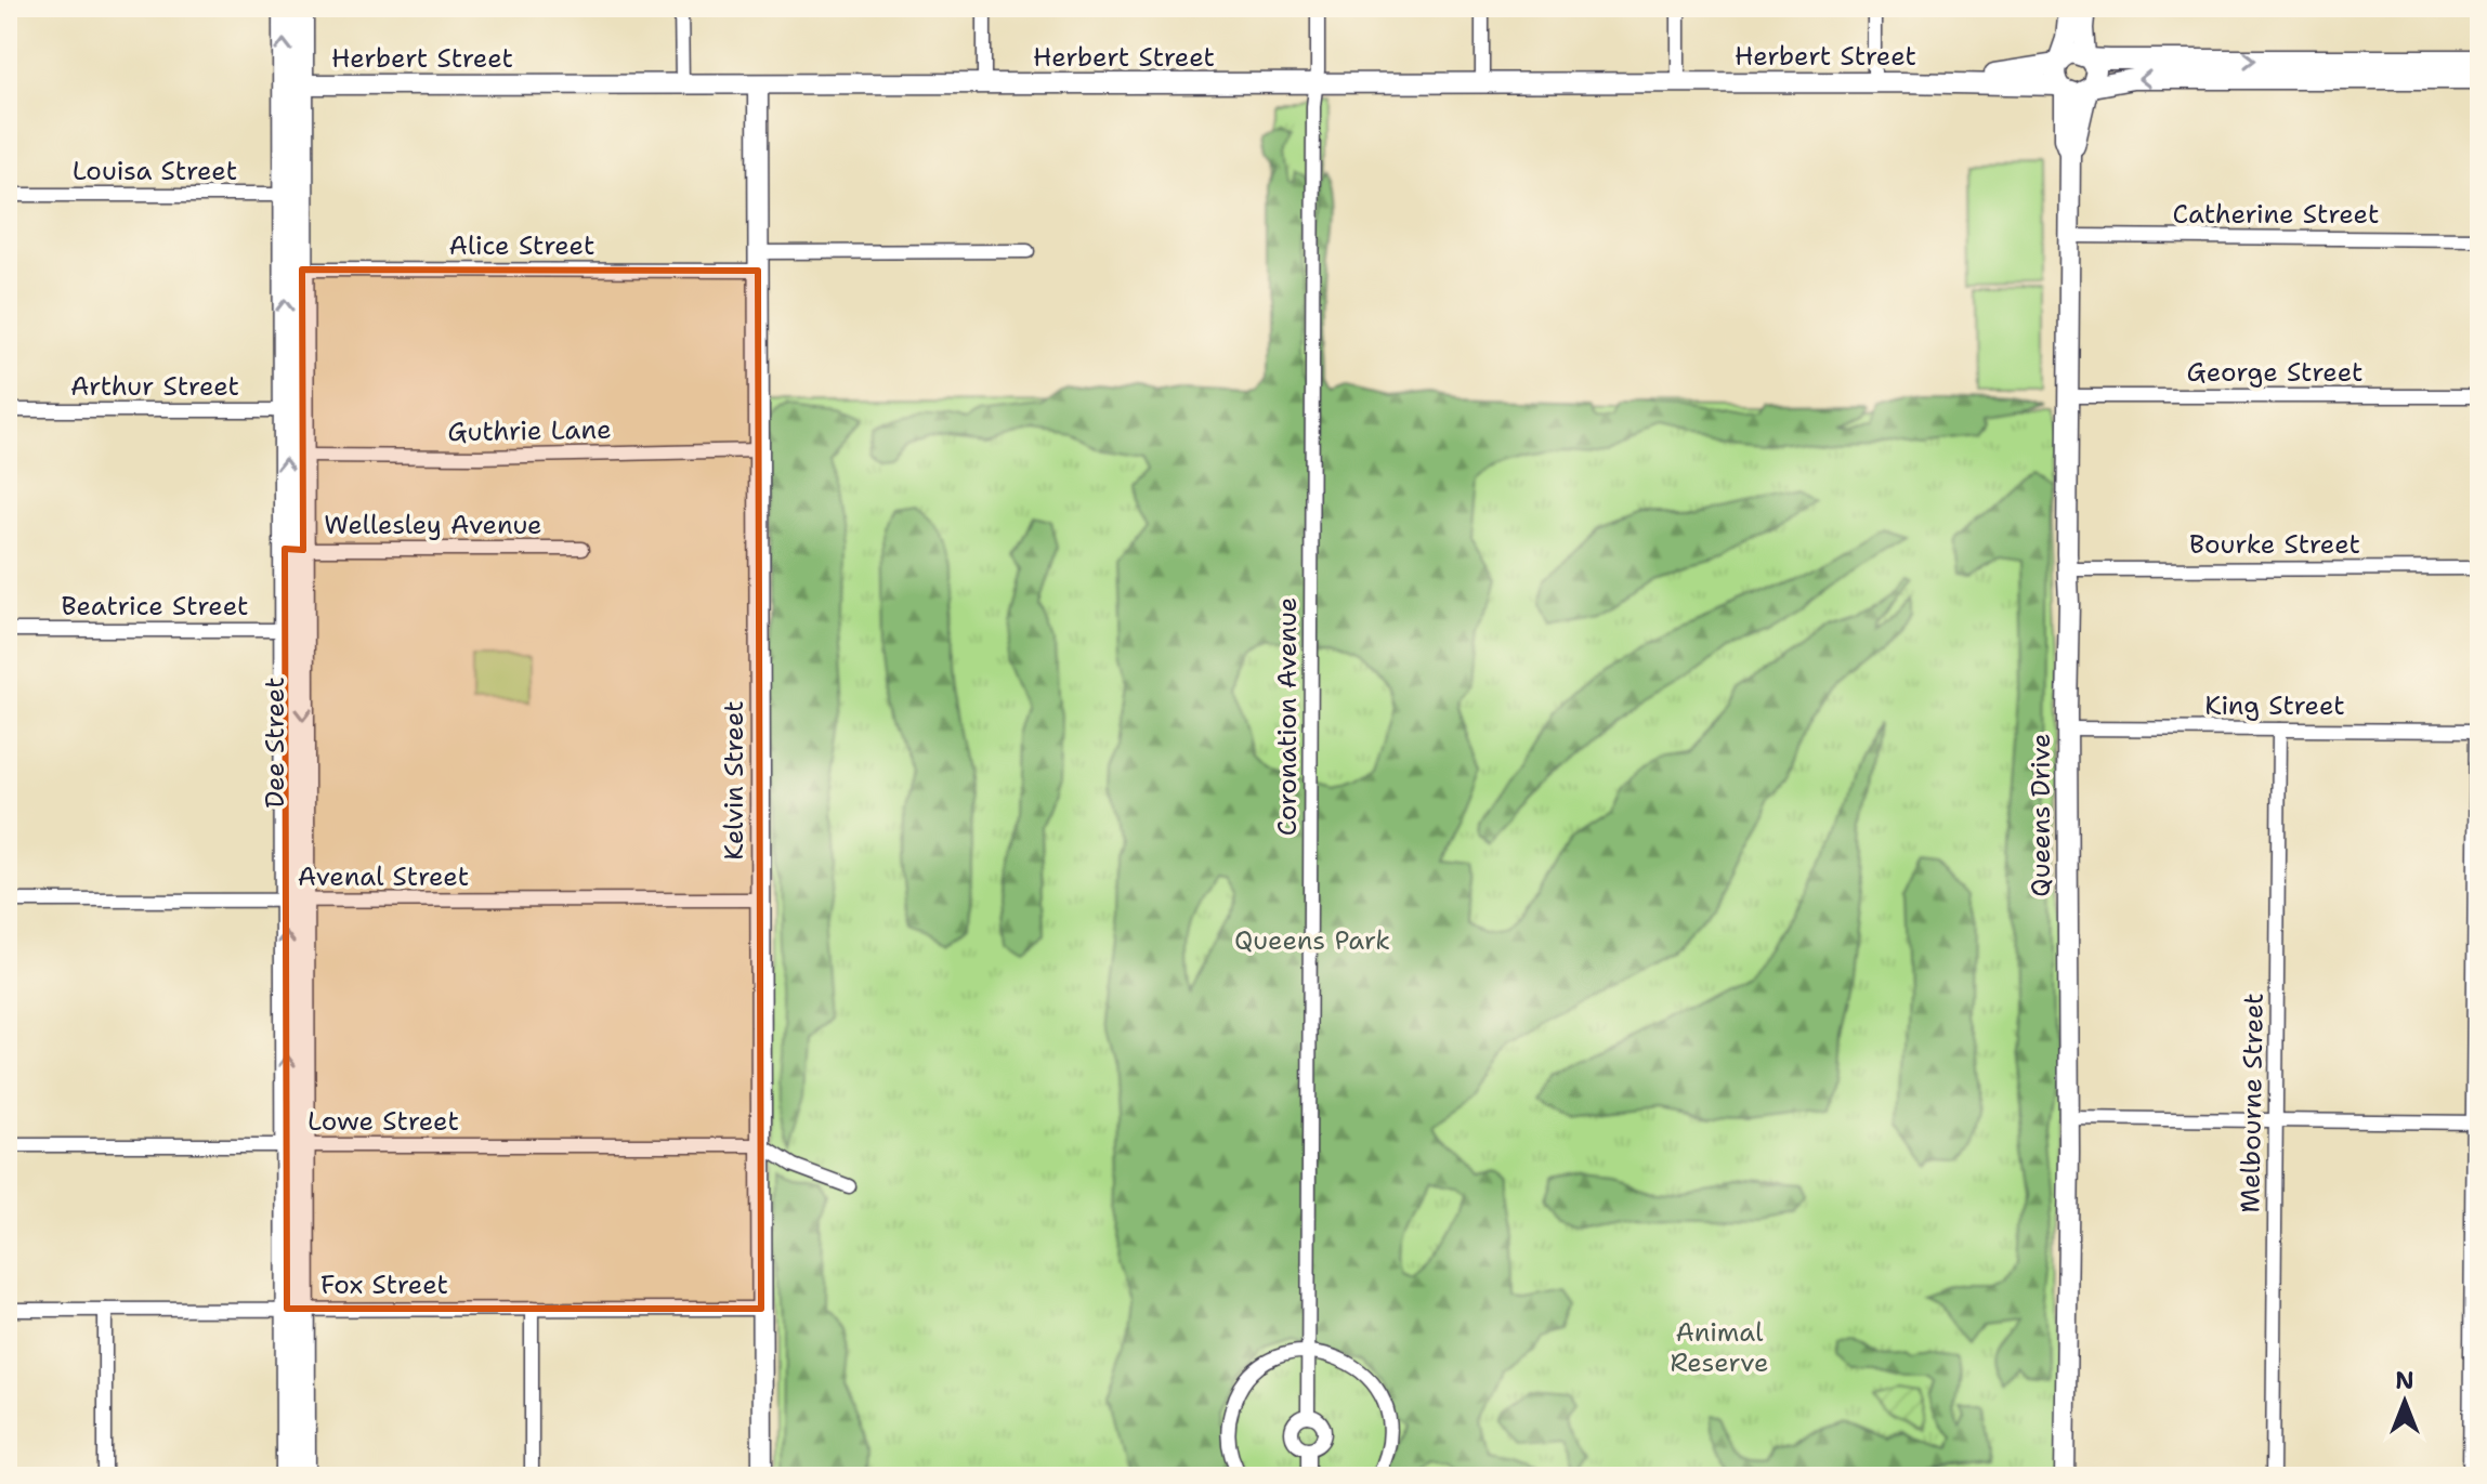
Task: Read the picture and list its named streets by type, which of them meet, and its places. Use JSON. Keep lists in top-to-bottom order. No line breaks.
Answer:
{"streets":{"main road":["Herbert Street","Dee Street","Kelvin Street","Queens Drive"],"street":["Louisa Street","Catherine Street","Alice Street","George Street","Arthur Street","Guthrie Lane","Wellesley Avenue","Bourke Street","Beatrice Street","King Street","Coronation Avenue","Avenal Street","Melbourne Street","Lowe Street","Fox Street"]},"crossings":[["Herbert Street","Coronation Avenue"],["Herbert Street","Dee Street"],["Herbert Street","Kelvin Street"],["Herbert Street","Queens Drive"],["Louisa Street","Dee Street"],["Catherine Street","Queens Drive"],["Alice Street","Dee Street"],["Alice Street","Kelvin Street"],["George Street","Queens Drive"],["Arthur Street","Dee Street"],["Guthrie Lane","Dee Street"],["Guthrie Lane","Kelvin Street"],["Wellesley Avenue","Dee Street"],["Bourke Street","Queens Drive"],["Beatrice Street","Dee Street"],["King Street","Queens Drive"],["King Street","Melbourne Street"],["Dee Street","Avenal Street"],["Dee Street","Lowe Street"],["Dee Street","Fox Street"],["Kelvin Street","Avenal Street"],["Kelvin Street","Lowe Street"],["Kelvin Street","Fox Street"]],"parks":["Queens Park","Animal Reserve"],"north":"top"}
